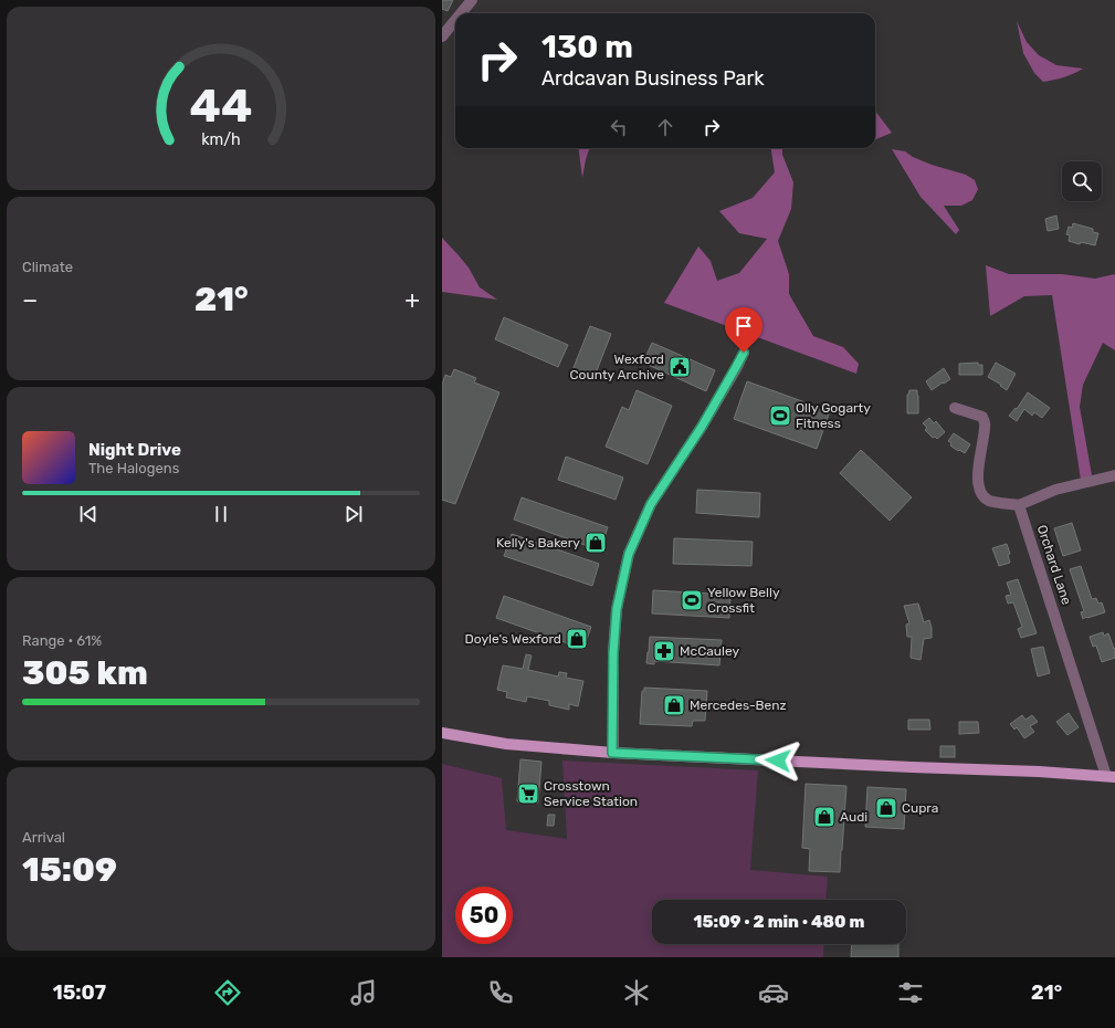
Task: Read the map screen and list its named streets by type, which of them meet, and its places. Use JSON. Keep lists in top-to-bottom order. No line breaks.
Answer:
{"streets":{"street":["Orchard Lane"]},"places":{"public building":["Wexford County Archive"],"sports":["Olly Gogarty Fitness","Yellow Belly Crossfit"],"shop":["Kelly's Bakery","Doyle's Wexford","Mercedes-Benz","Cupra","Audi"],"pharmacy":["McCauley"],"supermarket":["Crosstown Service Station"]},"page":{"turn":["130 m","Ardcavan Business Park"],"tile":["Climate",["Range · 61%","305 km"],["Arrival","15:09"]],"heat":["−","21°","+"],"song":["Night Drive","The Halogens"],"limit":"50","trip":"15:09 · 2 min · 480 m","tabs":["15:07","21°"],"gauge":["44","km/h"]}}
